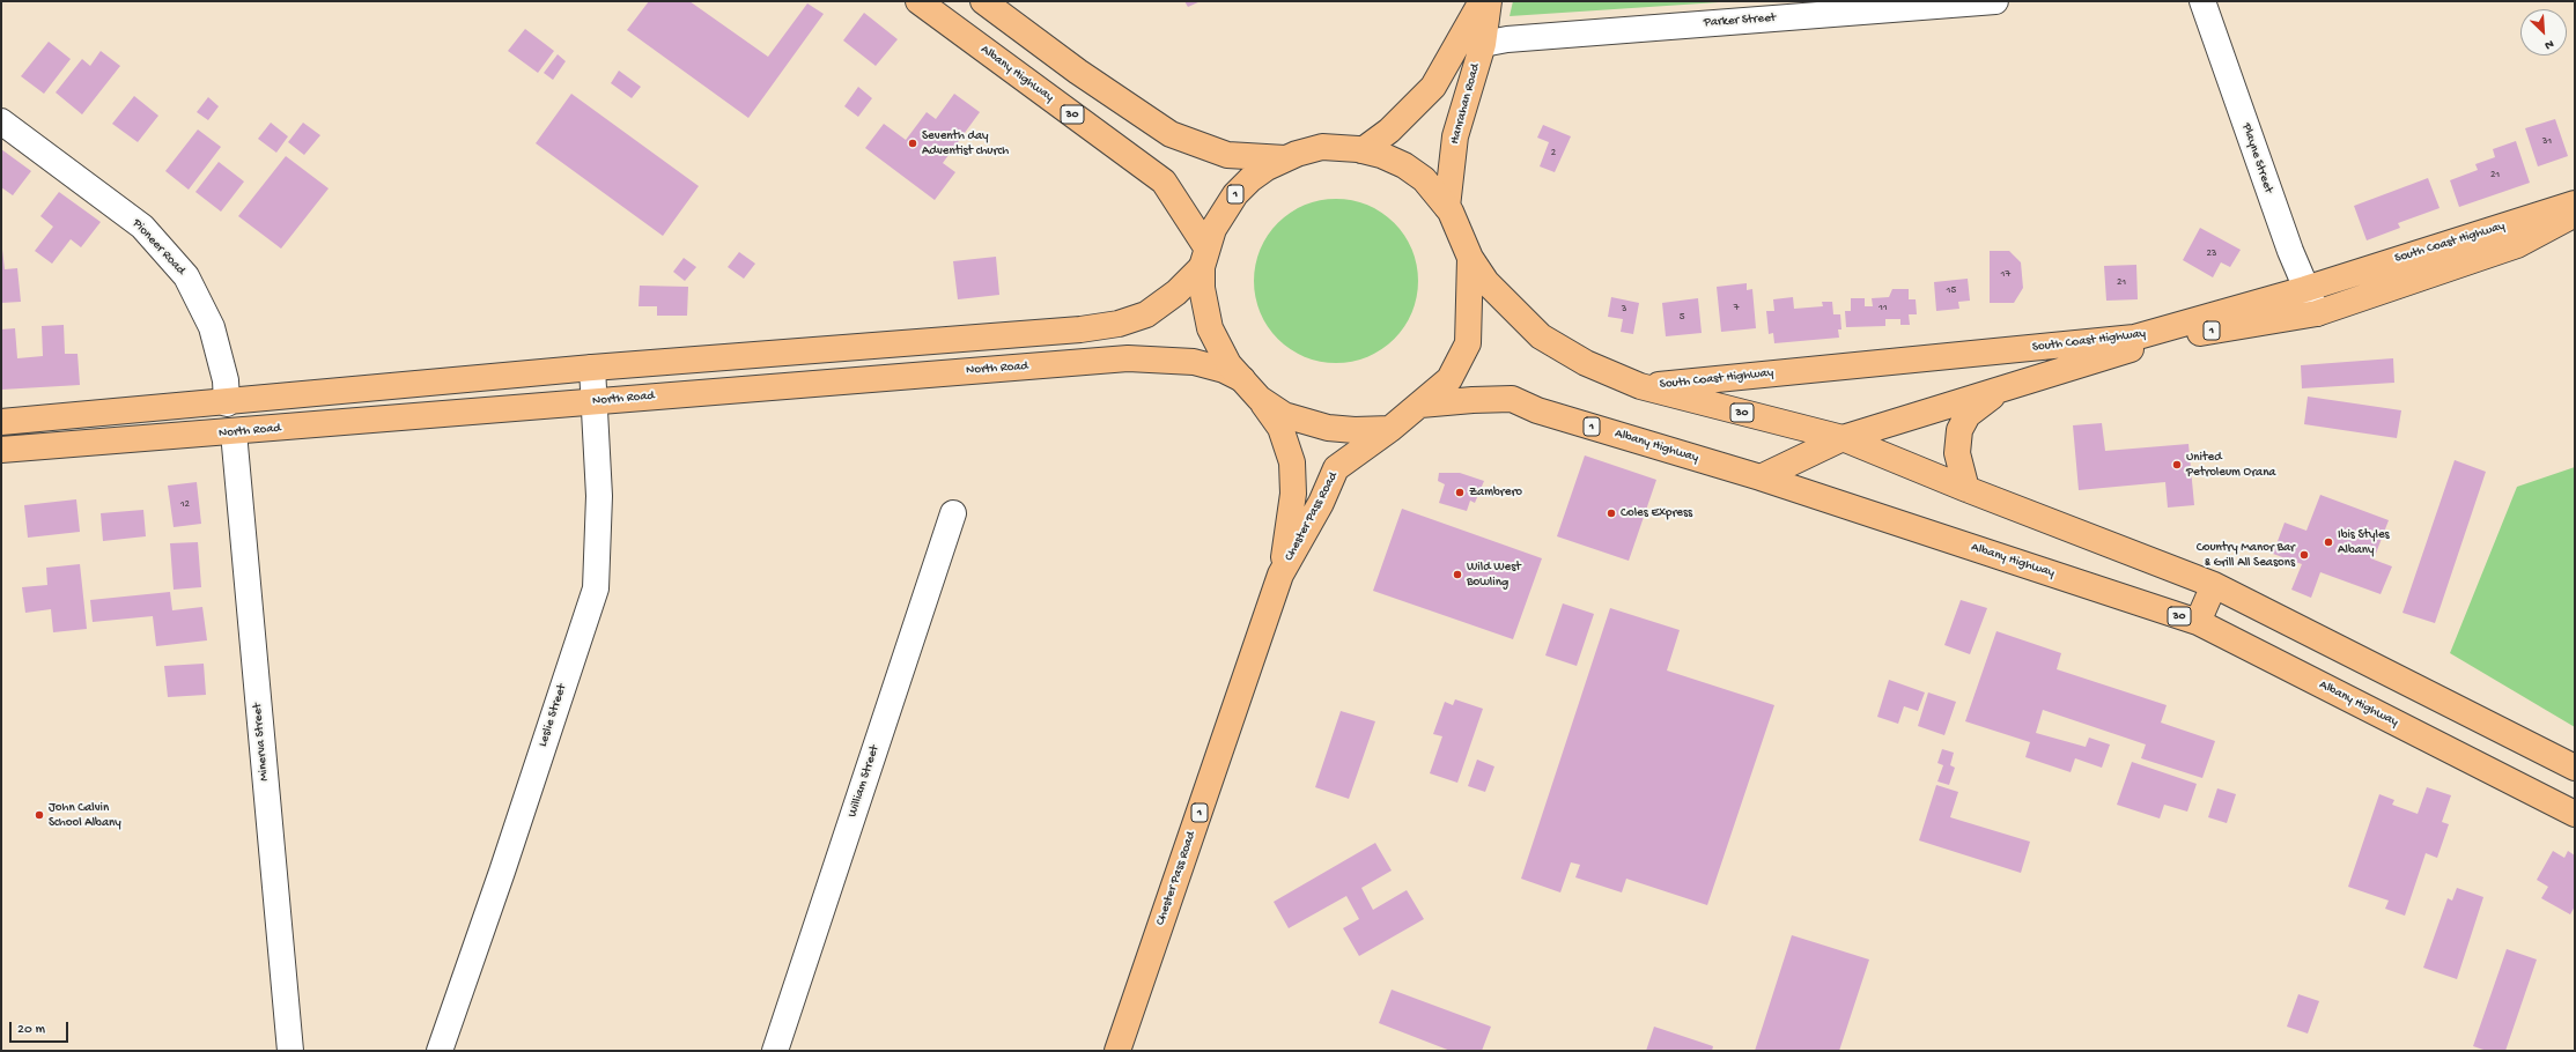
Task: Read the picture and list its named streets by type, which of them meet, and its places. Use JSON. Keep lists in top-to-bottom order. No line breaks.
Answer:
{"streets":{"main road":["Albany Highway","Hanrahan Road","30","1","South Coast Highway","North Road","Chester Pass Road"],"street":["Parker Street","Playne Street","Pioneer Road","Leslie Street","Minerva Street","William Street"]},"crossings":[["Parker Street","Hanrahan Road"],["Albany Highway","1"],["Albany Highway","South Coast Highway"],["Hanrahan Road","1"],["30","1"],["30","South Coast Highway"],["Playne Street","South Coast Highway"],["1","South Coast Highway"],["1","North Road"],["1","Chester Pass Road"],["North Road","Leslie Street"],["North Road","Minerva Street"]],"places":["Seventh day Adventist church","United Petroleum Orana","Zambrero","Coles Express","Ibis Styles Albany","Country Manor Bar & Grill All Seasons","Wild West Bowling","John Calvin School Albany"],"house_numbers":["31","2","21","23","17","21","15","7","11","3","5","12"],"scale_bar":"20 m","north":"bottom right"}
